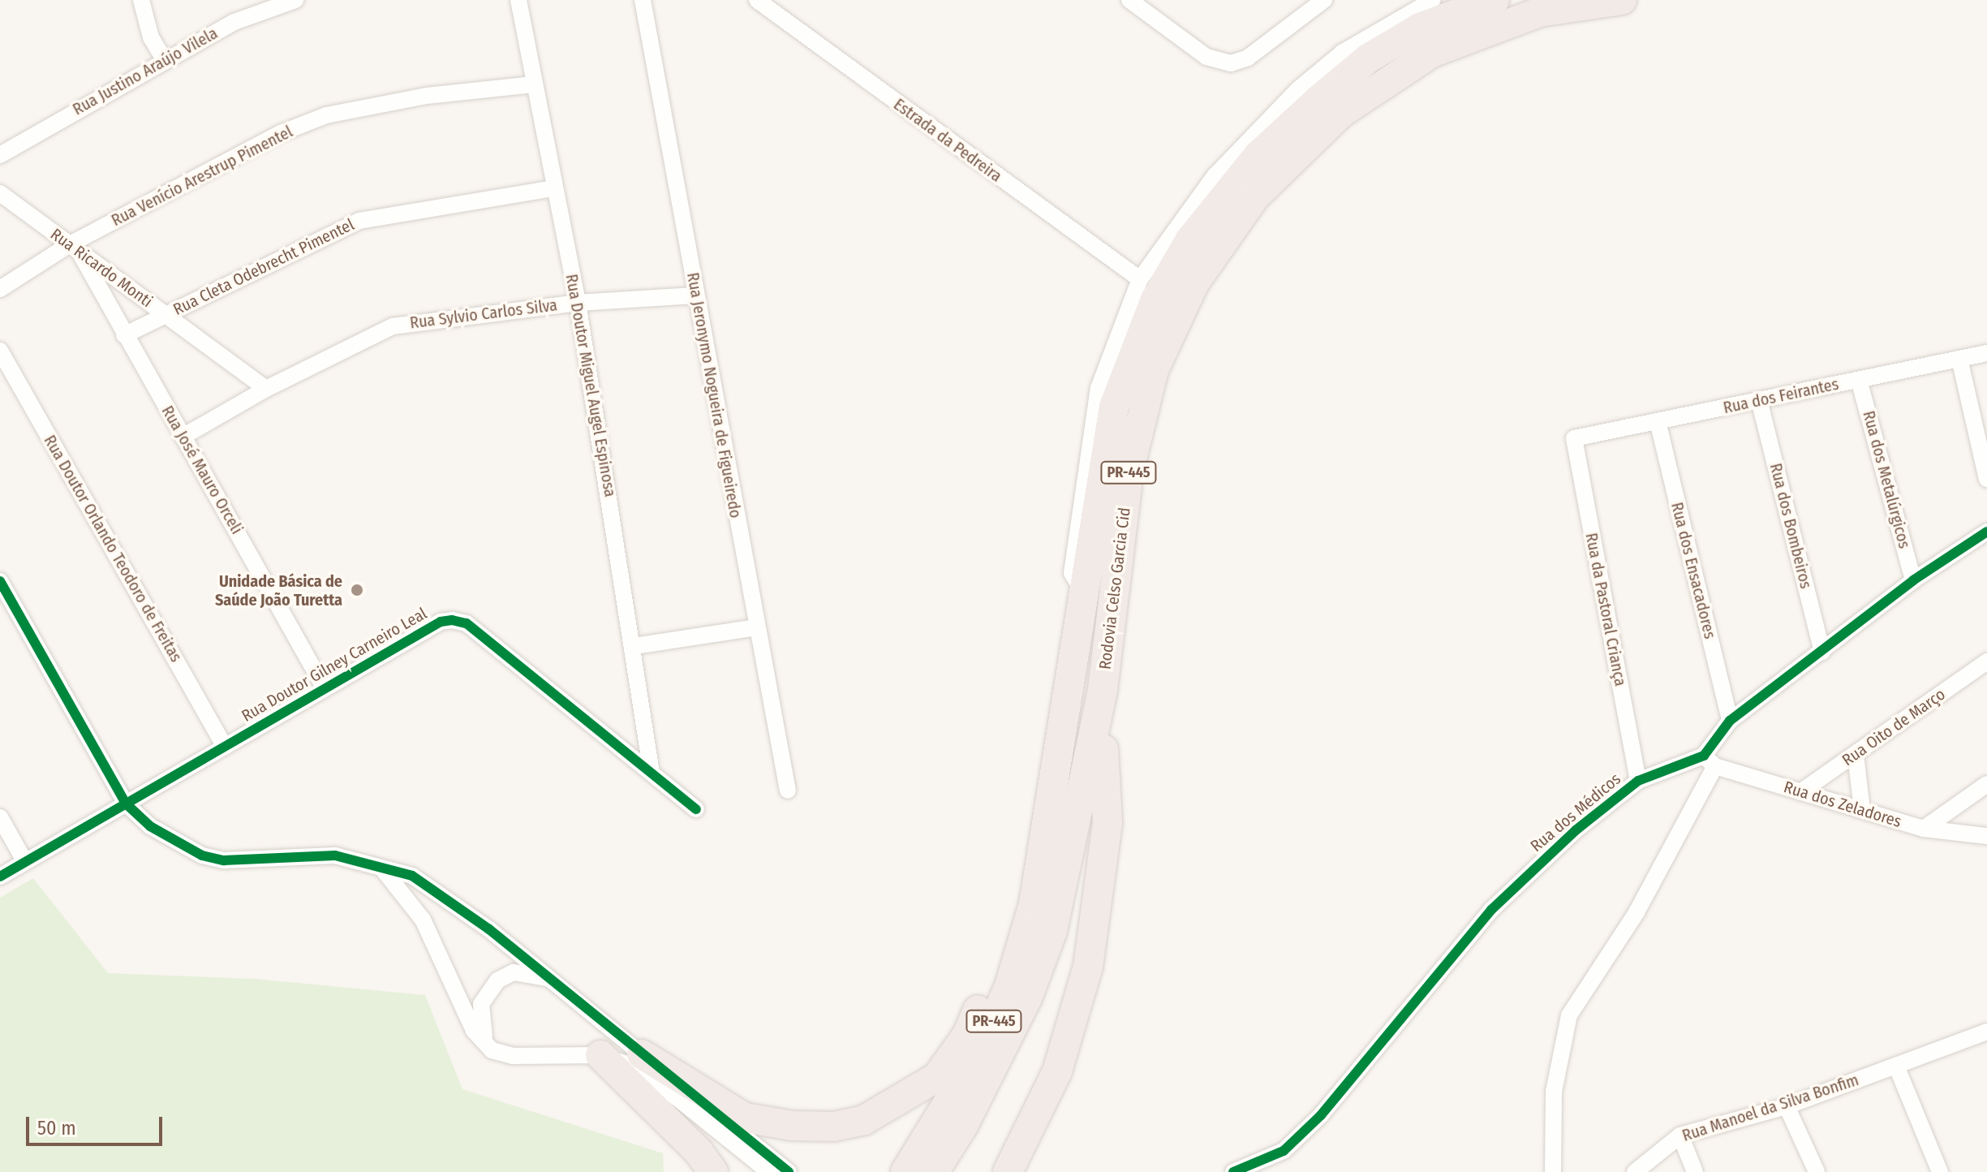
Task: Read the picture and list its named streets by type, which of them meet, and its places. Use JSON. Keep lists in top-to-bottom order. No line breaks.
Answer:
{"streets":{"highway":["PR-445","Rodovia Celso Garcia Cid"],"street":["Rua Justino Araújo Vilela","Estrada da Pedreira","Rua Venício Arestrup Pimentel","Rua Cleta Odebrecht Pimentel","Rua Ricardo Monti","Rua Sylvio Carlos Silva","Rua Doutor Miguel Augel Espinosa","Rua Jeronymo Nogueira de Figueiredo","Rua dos Feirantes","Rua José Mauro Orceli","Rua dos Metalúrgicos","Rua dos Bombeiros","Rua Doutor Orlando Teodoro de Freitas","Rua dos Ensacadores","Rua da Pastoral Criança","Rua Doutor Gilney Carneiro Leal","Rua Oito de Março","Rua dos Zeladores","Rua dos Médicos","Rua Manoel da Silva Bonfim"]},"crossings":[["Rua Venício Arestrup Pimentel","Rua Ricardo Monti"],["Rua Venício Arestrup Pimentel","Rua Doutor Miguel Augel Espinosa"],["Rua Venício Arestrup Pimentel","Rua José Mauro Orceli"],["Rua Cleta Odebrecht Pimentel","Rua Ricardo Monti"],["Rua Cleta Odebrecht Pimentel","Rua Doutor Miguel Augel Espinosa"],["Rua Cleta Odebrecht Pimentel","Rua José Mauro Orceli"],["Rua Ricardo Monti","Rua Sylvio Carlos Silva"],["Rua Ricardo Monti","Rua José Mauro Orceli"],["Rua Sylvio Carlos Silva","Rua Doutor Miguel Augel Espinosa"],["Rua Sylvio Carlos Silva","Rua Jeronymo Nogueira de Figueiredo"],["Rua Sylvio Carlos Silva","Rua José Mauro Orceli"],["Rua Doutor Miguel Augel Espinosa","Rua Doutor Gilney Carneiro Leal"],["Rua dos Feirantes","Rua dos Metalúrgicos"],["Rua dos Feirantes","Rua dos Bombeiros"],["Rua dos Feirantes","Rua dos Ensacadores"],["Rua dos Feirantes","Rua da Pastoral Criança"],["Rua José Mauro Orceli","Rua Doutor Gilney Carneiro Leal"],["Rua Doutor Orlando Teodoro de Freitas","Rua Doutor Gilney Carneiro Leal"],["Rua da Pastoral Criança","Rua dos Médicos"],["Rua Oito de Março","Rua dos Zeladores"],["Rua dos Zeladores","Rua dos Médicos"]],"places":["Unidade Básica de Saúde João Turetta"],"scale_bar":"50 m"}
